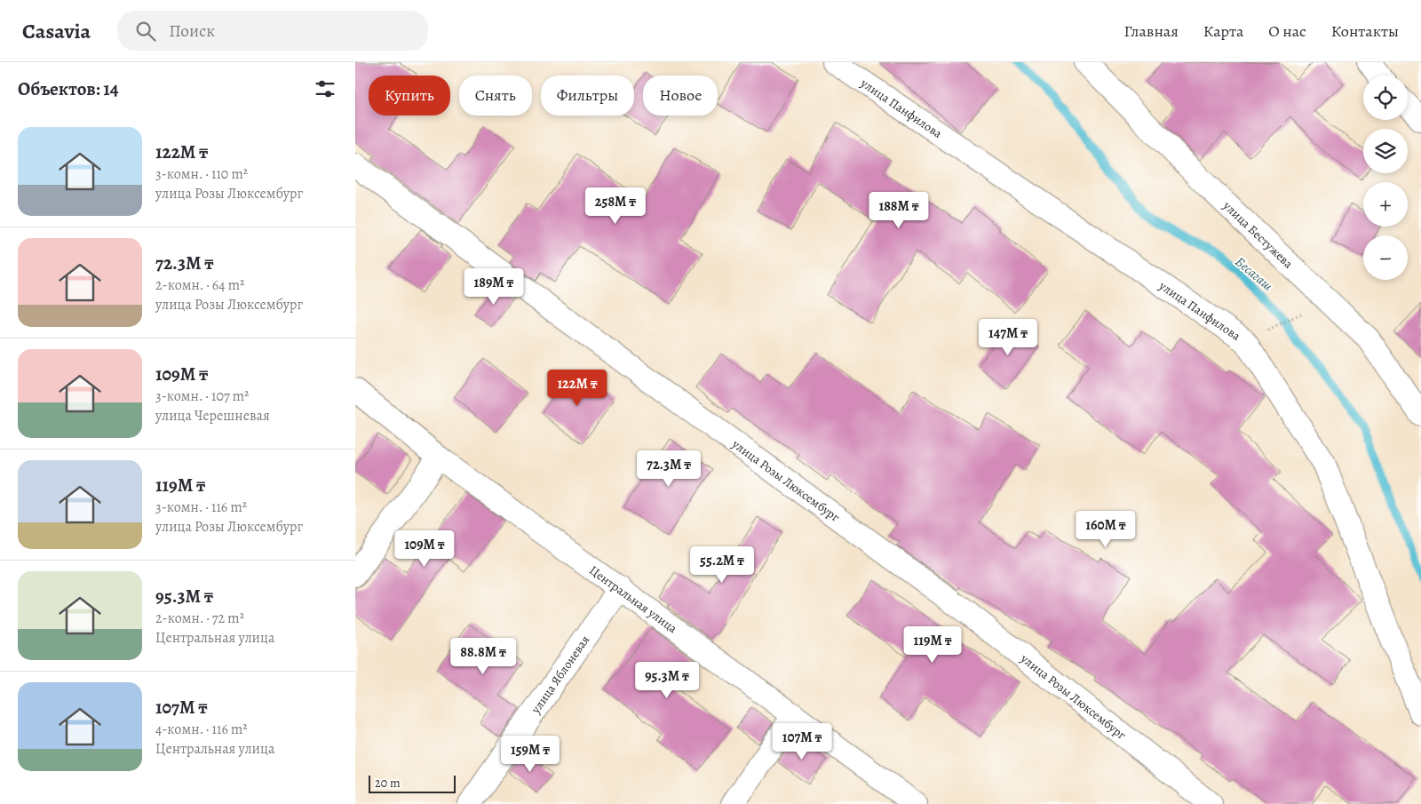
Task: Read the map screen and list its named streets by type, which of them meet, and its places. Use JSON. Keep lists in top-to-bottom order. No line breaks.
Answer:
{"streets":{"street":["улица Панфилова","улица Бестужева","улица Розы Люксембург","Центральная улица","улица Яблоневая"]},"crossings":[["Центральная улица","улица Яблоневая"]],"water":["Бесагаш"],"scale_bar":"20 m","page":{"header":"Casavia","search":"Поиск","nav":["Главная","Карта","О нас","Контакты"],"heading":"Объектов: 14","map_buttons":["+","−"],"chip":["Купить","Снять","Фильтры","Новое"],"list":[{"name":"122M ₸","note":"3-комн. · 110 m² · улица Розы Люксембург"},{"name":"72.3M ₸","note":"2-комн. · 64 m² · улица Розы Люксембург"},{"name":"109M ₸","note":"3-комн. · 107 m² · улица Черешневая"},{"name":"119M ₸","note":"3-комн. · 116 m² · улица Розы Люксембург"},{"name":"95.3M ₸","note":"2-комн. · 72 m² · Центральная улица"},{"name":"107M ₸","note":"4-комн. · 116 m² · Центральная улица"}],"price":["258M ₸","188M ₸","189M ₸","147M ₸","122M ₸","72.3M ₸","160M ₸","109M ₸","55.2M ₸","119M ₸","88.8M ₸","95.3M ₸","107M ₸","159M ₸"],"scale":"20 m"}}
